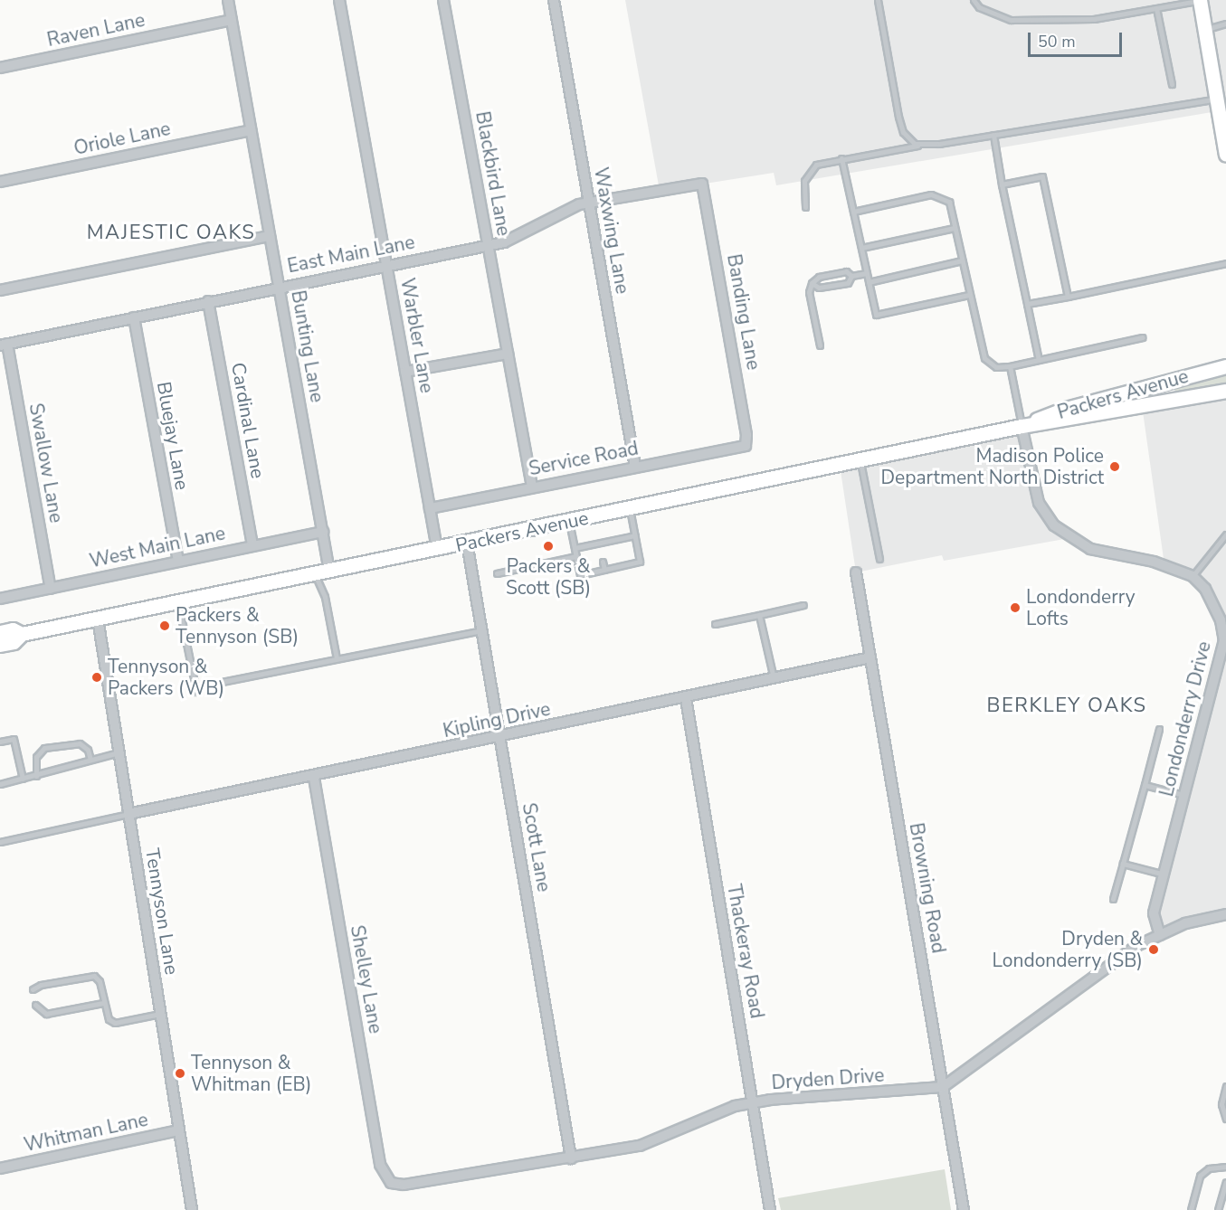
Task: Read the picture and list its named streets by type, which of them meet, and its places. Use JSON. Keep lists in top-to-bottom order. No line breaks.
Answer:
{"streets":{"main road":["Packers Avenue"],"street":["Raven Lane","Oriole Lane","Blackbird Lane","Waxwing Lane","East Main Lane","Banding Lane","Warbler Lane","Bunting Lane","Cardinal Lane","Bluejay Lane","Service Road","Swallow Lane","West Main Lane","Londonderry Drive","Kipling Drive","Scott Lane","Browning Road","Tennyson Lane","Thackeray Road","Shelley Lane","Dryden Drive","Whitman Lane"]},"crossings":[["Raven Lane","Bunting Lane"],["Oriole Lane","Bunting Lane"],["Blackbird Lane","East Main Lane"],["Blackbird Lane","Service Road"],["Waxwing Lane","East Main Lane"],["Waxwing Lane","Service Road"],["East Main Lane","Banding Lane"],["East Main Lane","Warbler Lane"],["East Main Lane","Bunting Lane"],["East Main Lane","Cardinal Lane"],["East Main Lane","Bluejay Lane"],["East Main Lane","Swallow Lane"],["Banding Lane","Service Road"],["Warbler Lane","Packers Avenue"],["Warbler Lane","Service Road"],["Bunting Lane","Packers Avenue"],["Bunting Lane","West Main Lane"],["Packers Avenue","Scott Lane"],["Packers Avenue","Tennyson Lane"],["Cardinal Lane","West Main Lane"],["Bluejay Lane","West Main Lane"],["Swallow Lane","West Main Lane"],["Kipling Drive","Scott Lane"],["Kipling Drive","Browning Road"],["Kipling Drive","Tennyson Lane"],["Kipling Drive","Thackeray Road"],["Kipling Drive","Shelley Lane"],["Scott Lane","Dryden Drive"],["Browning Road","Dryden Drive"],["Tennyson Lane","Whitman Lane"],["Thackeray Road","Dryden Drive"],["Shelley Lane","Dryden Drive"]],"districts":["MAJESTIC OAKS","BERKLEY OAKS"],"places":["Madison Police Department North District","Packers & Scott (SB)","Londonderry Lofts","Packers & Tennyson (SB)","Tennyson & Packers (WB)","Dryden & Londonderry (SB)","Tennyson & Whitman (EB)"],"scale_bar":"50 m"}
